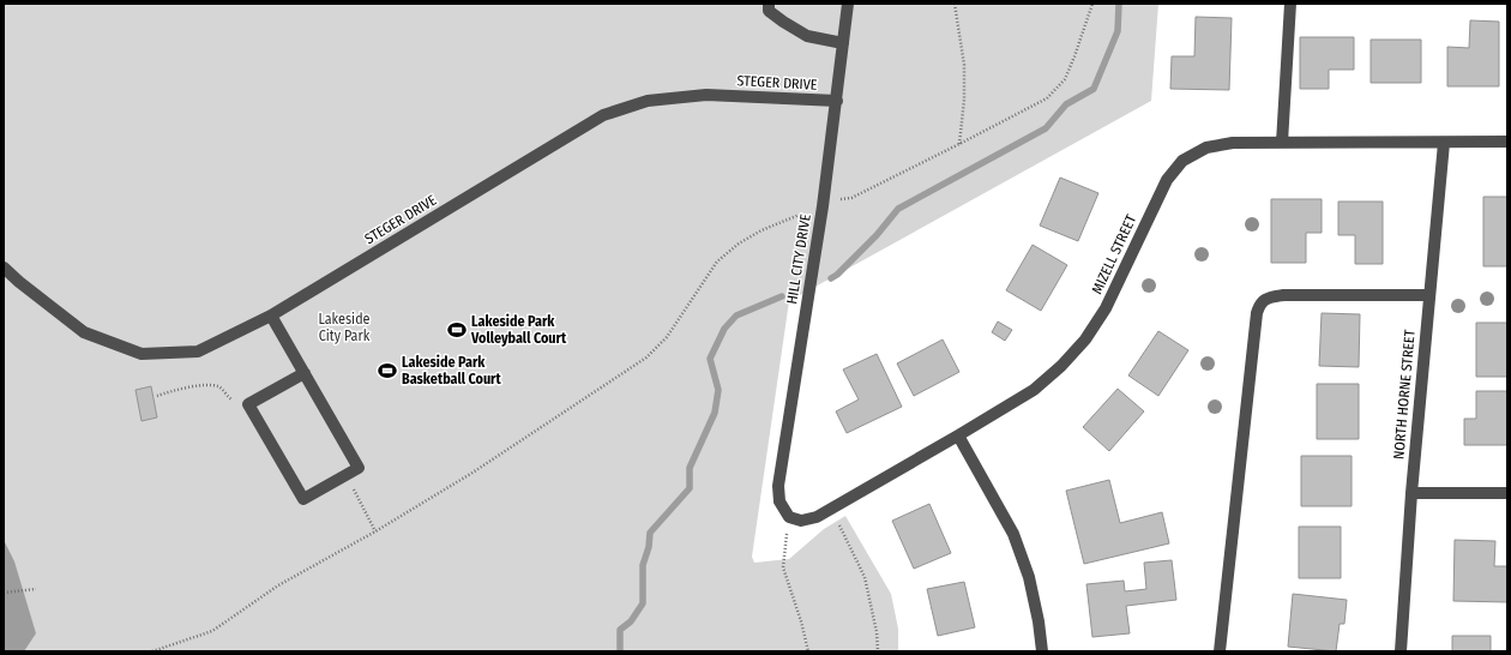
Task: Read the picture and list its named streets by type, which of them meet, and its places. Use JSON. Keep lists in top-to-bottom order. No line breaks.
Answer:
{"streets":{"street":["STEGER DRIVE","MIZELL STREET","HILL CITY DRIVE","NORTH HORNE STREET"]},"crossings":[["STEGER DRIVE","HILL CITY DRIVE"],["MIZELL STREET","HILL CITY DRIVE"],["MIZELL STREET","NORTH HORNE STREET"]],"parks":["Lakeside City Park"],"places":{"sports":["Lakeside Park Volleyball Court","Lakeside Park Basketball Court"]}}
